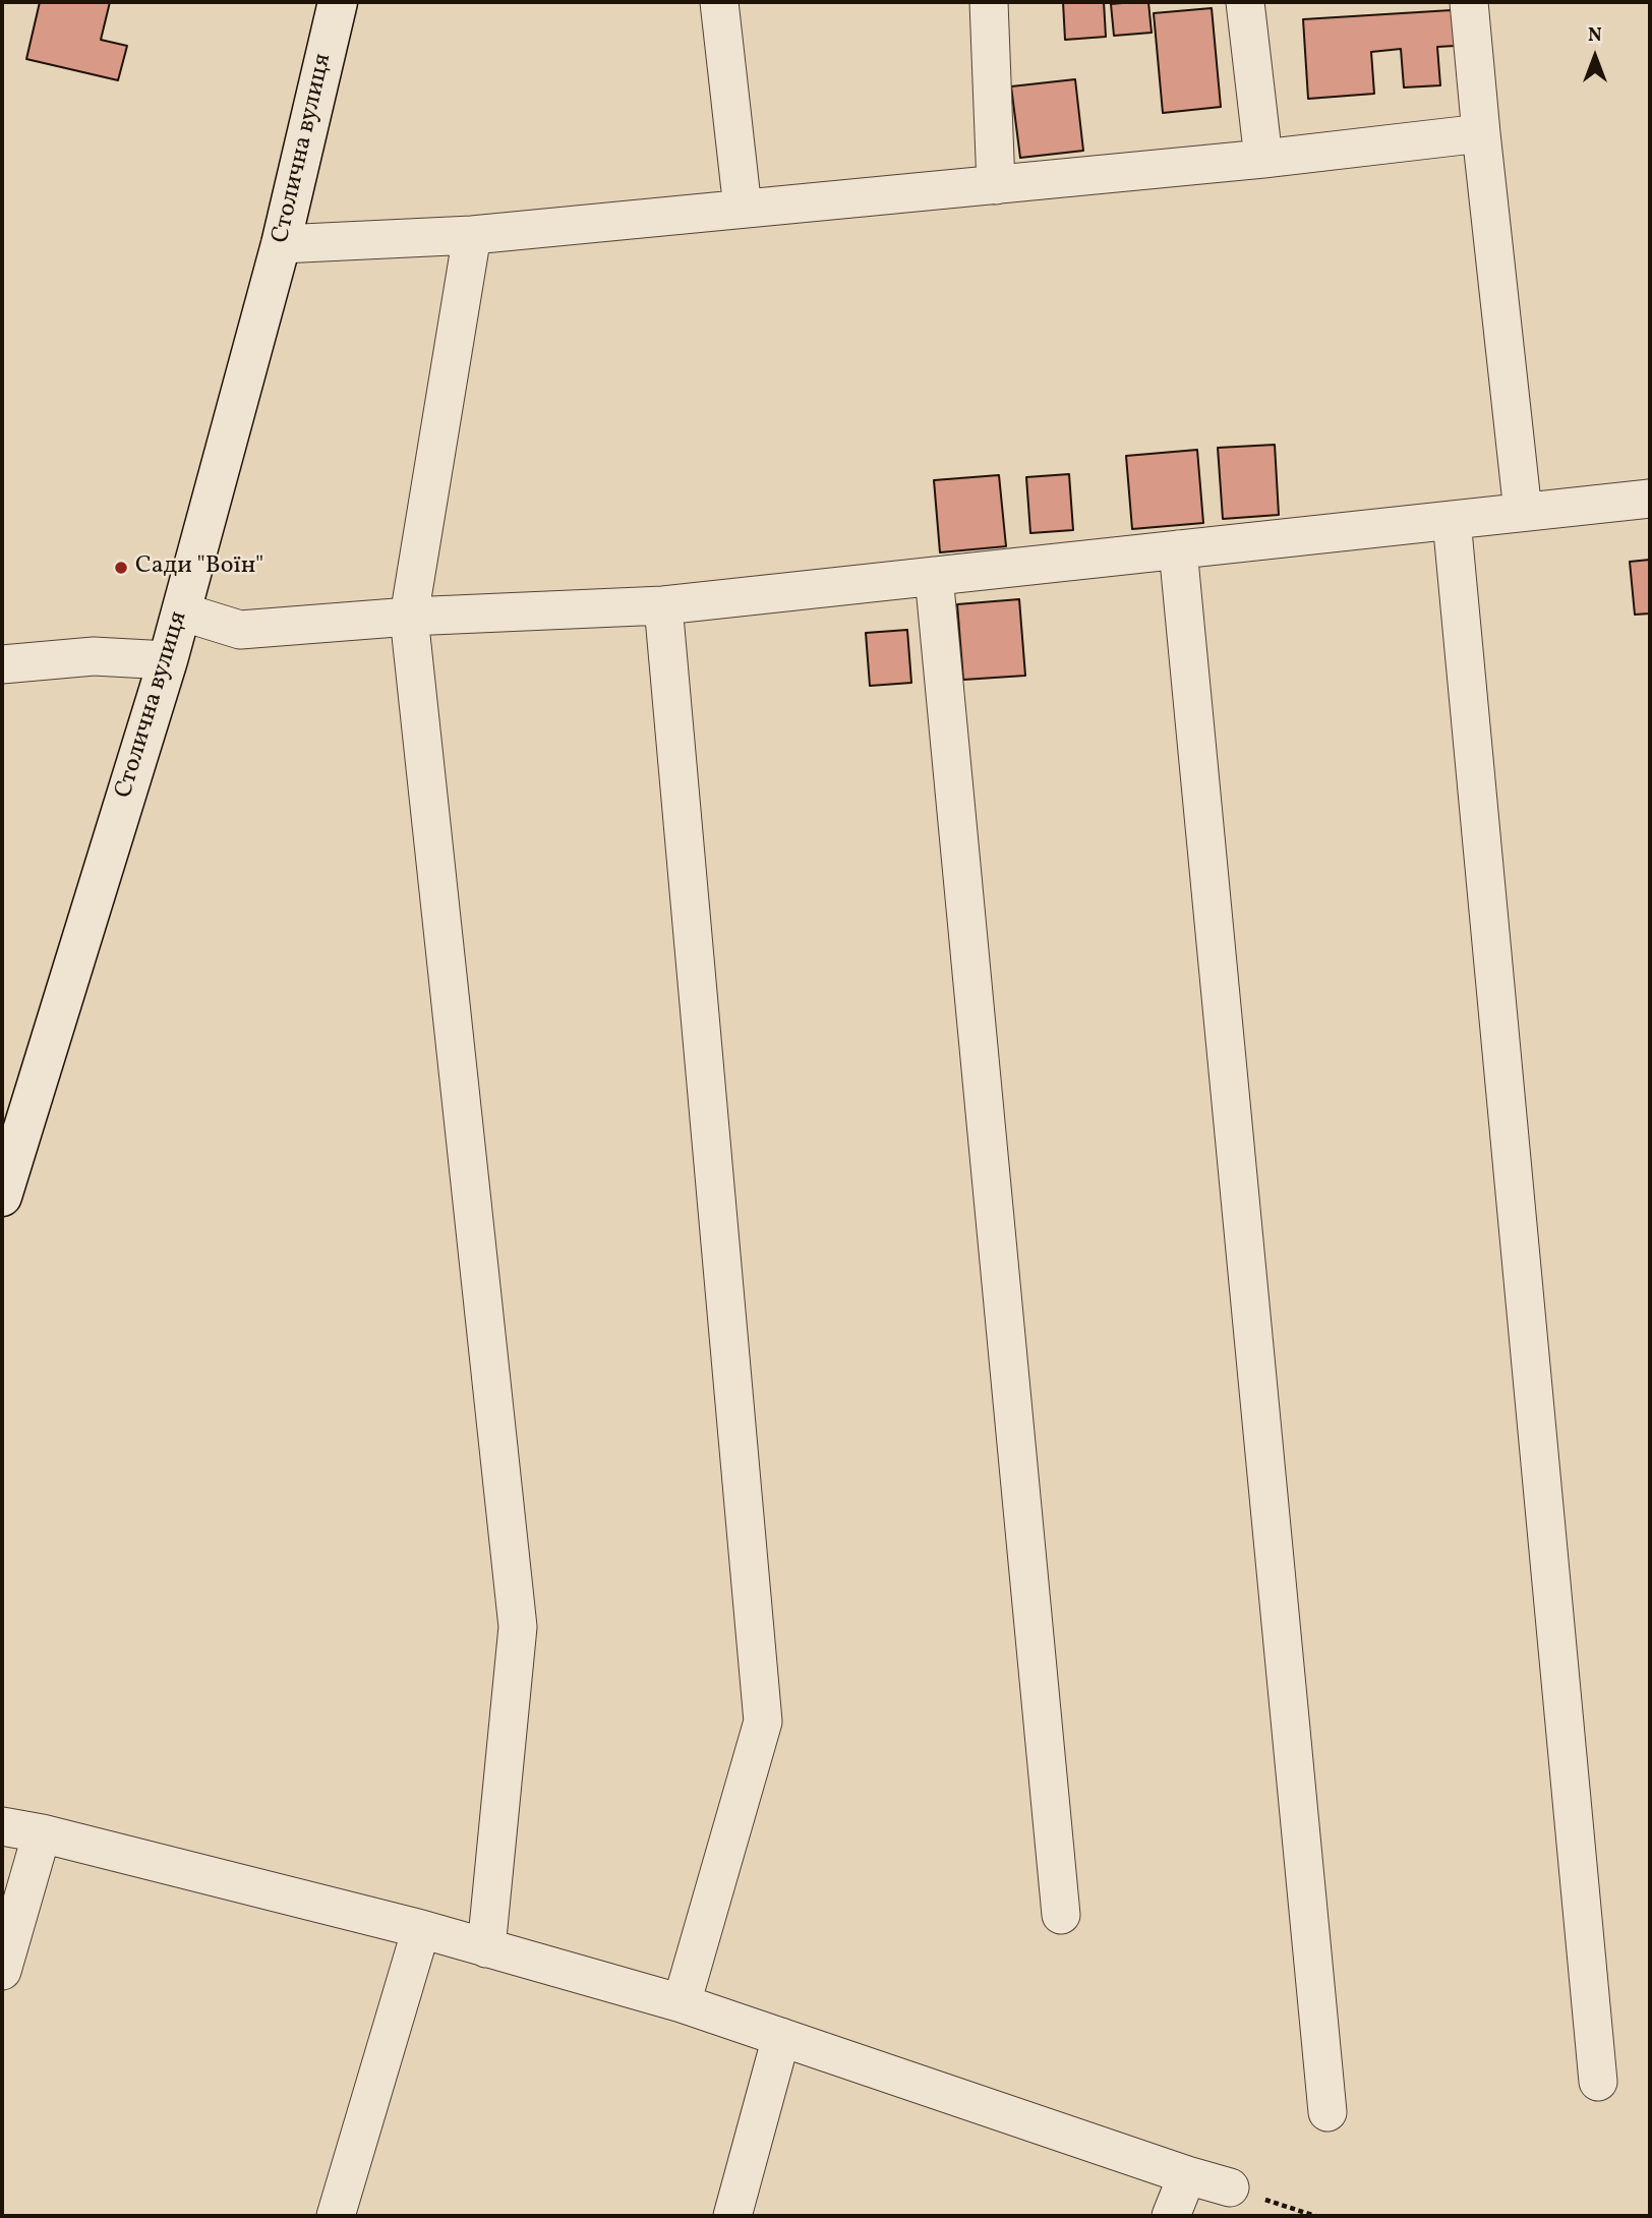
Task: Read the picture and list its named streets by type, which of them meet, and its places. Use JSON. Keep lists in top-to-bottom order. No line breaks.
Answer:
{"streets":{"main road":["Столична вулиця"]},"places":["Сади \"Воїн\""],"north":"top"}
